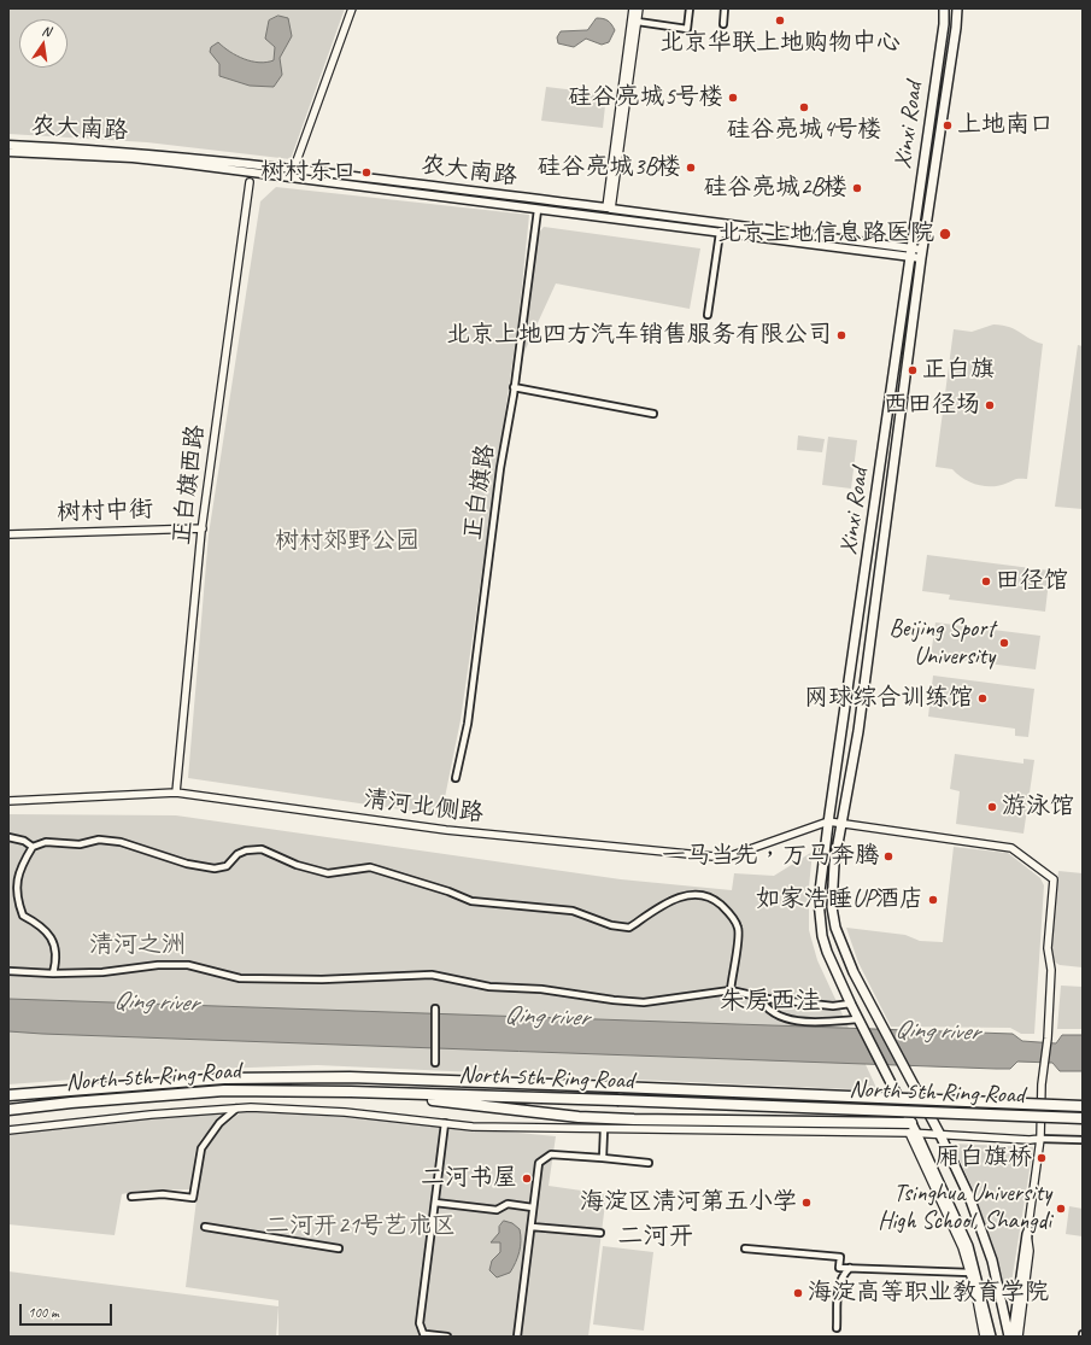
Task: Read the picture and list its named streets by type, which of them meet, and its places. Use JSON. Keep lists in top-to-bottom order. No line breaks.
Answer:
{"streets":{"highway":["North 5th Ring Road"],"main road":["Xinxi Road","农大南路"],"street":["正白旗西路","正白旗路","树村中街","清河北侧路"]},"crossings":[["Xinxi Road","农大南路"],["Xinxi Road","清河北侧路"],["农大南路","正白旗路"],["正白旗西路","树村中街"],["正白旗西路","清河北侧路"]],"districts":["朱房西洼","二河开"],"water":["Qing river"],"parks":["树村郊野公园","清河之洲","二河开21号艺术区"],"places":["北京华联上地购物中心","硅谷亮城5号楼","硅谷亮城4号楼","上地南口","硅谷亮城3B楼","树村东口","硅谷亮城2B楼","北京上地信息路医院","北京上地四方汽车销售服务有限公司","正白旗","西田径场","田径馆","Beijing Sport University","网球综合训练馆","游泳馆","一马当先，万马奔腾","如家浩睡UP酒店","厢白旗桥","二河书屋","海淀区清河第五小学","Tsinghua University High School, Shangdi","海淀高等职业教育学院"],"scale_bar":"100 m","north":"top"}
